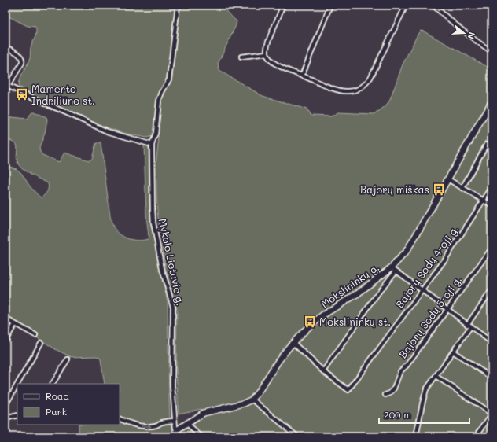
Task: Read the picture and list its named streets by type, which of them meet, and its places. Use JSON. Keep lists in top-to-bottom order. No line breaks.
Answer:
{"streets":{"street":["Mykolo Lietuvio g.","Bajorų Sodų 4-oji g.","Mokslininkų g.","Bajorų Sodų 5-oji g."]},"crossings":[["Bajorų Sodų 4-oji g.","Mokslininkų g."]],"places":{"bus stop":["Mamerto Indriliūno st.","Bajorų miškas","Mokslininkų st."]},"legend":["Road","Park"],"scale_bar":"200 m","north":"right"}
